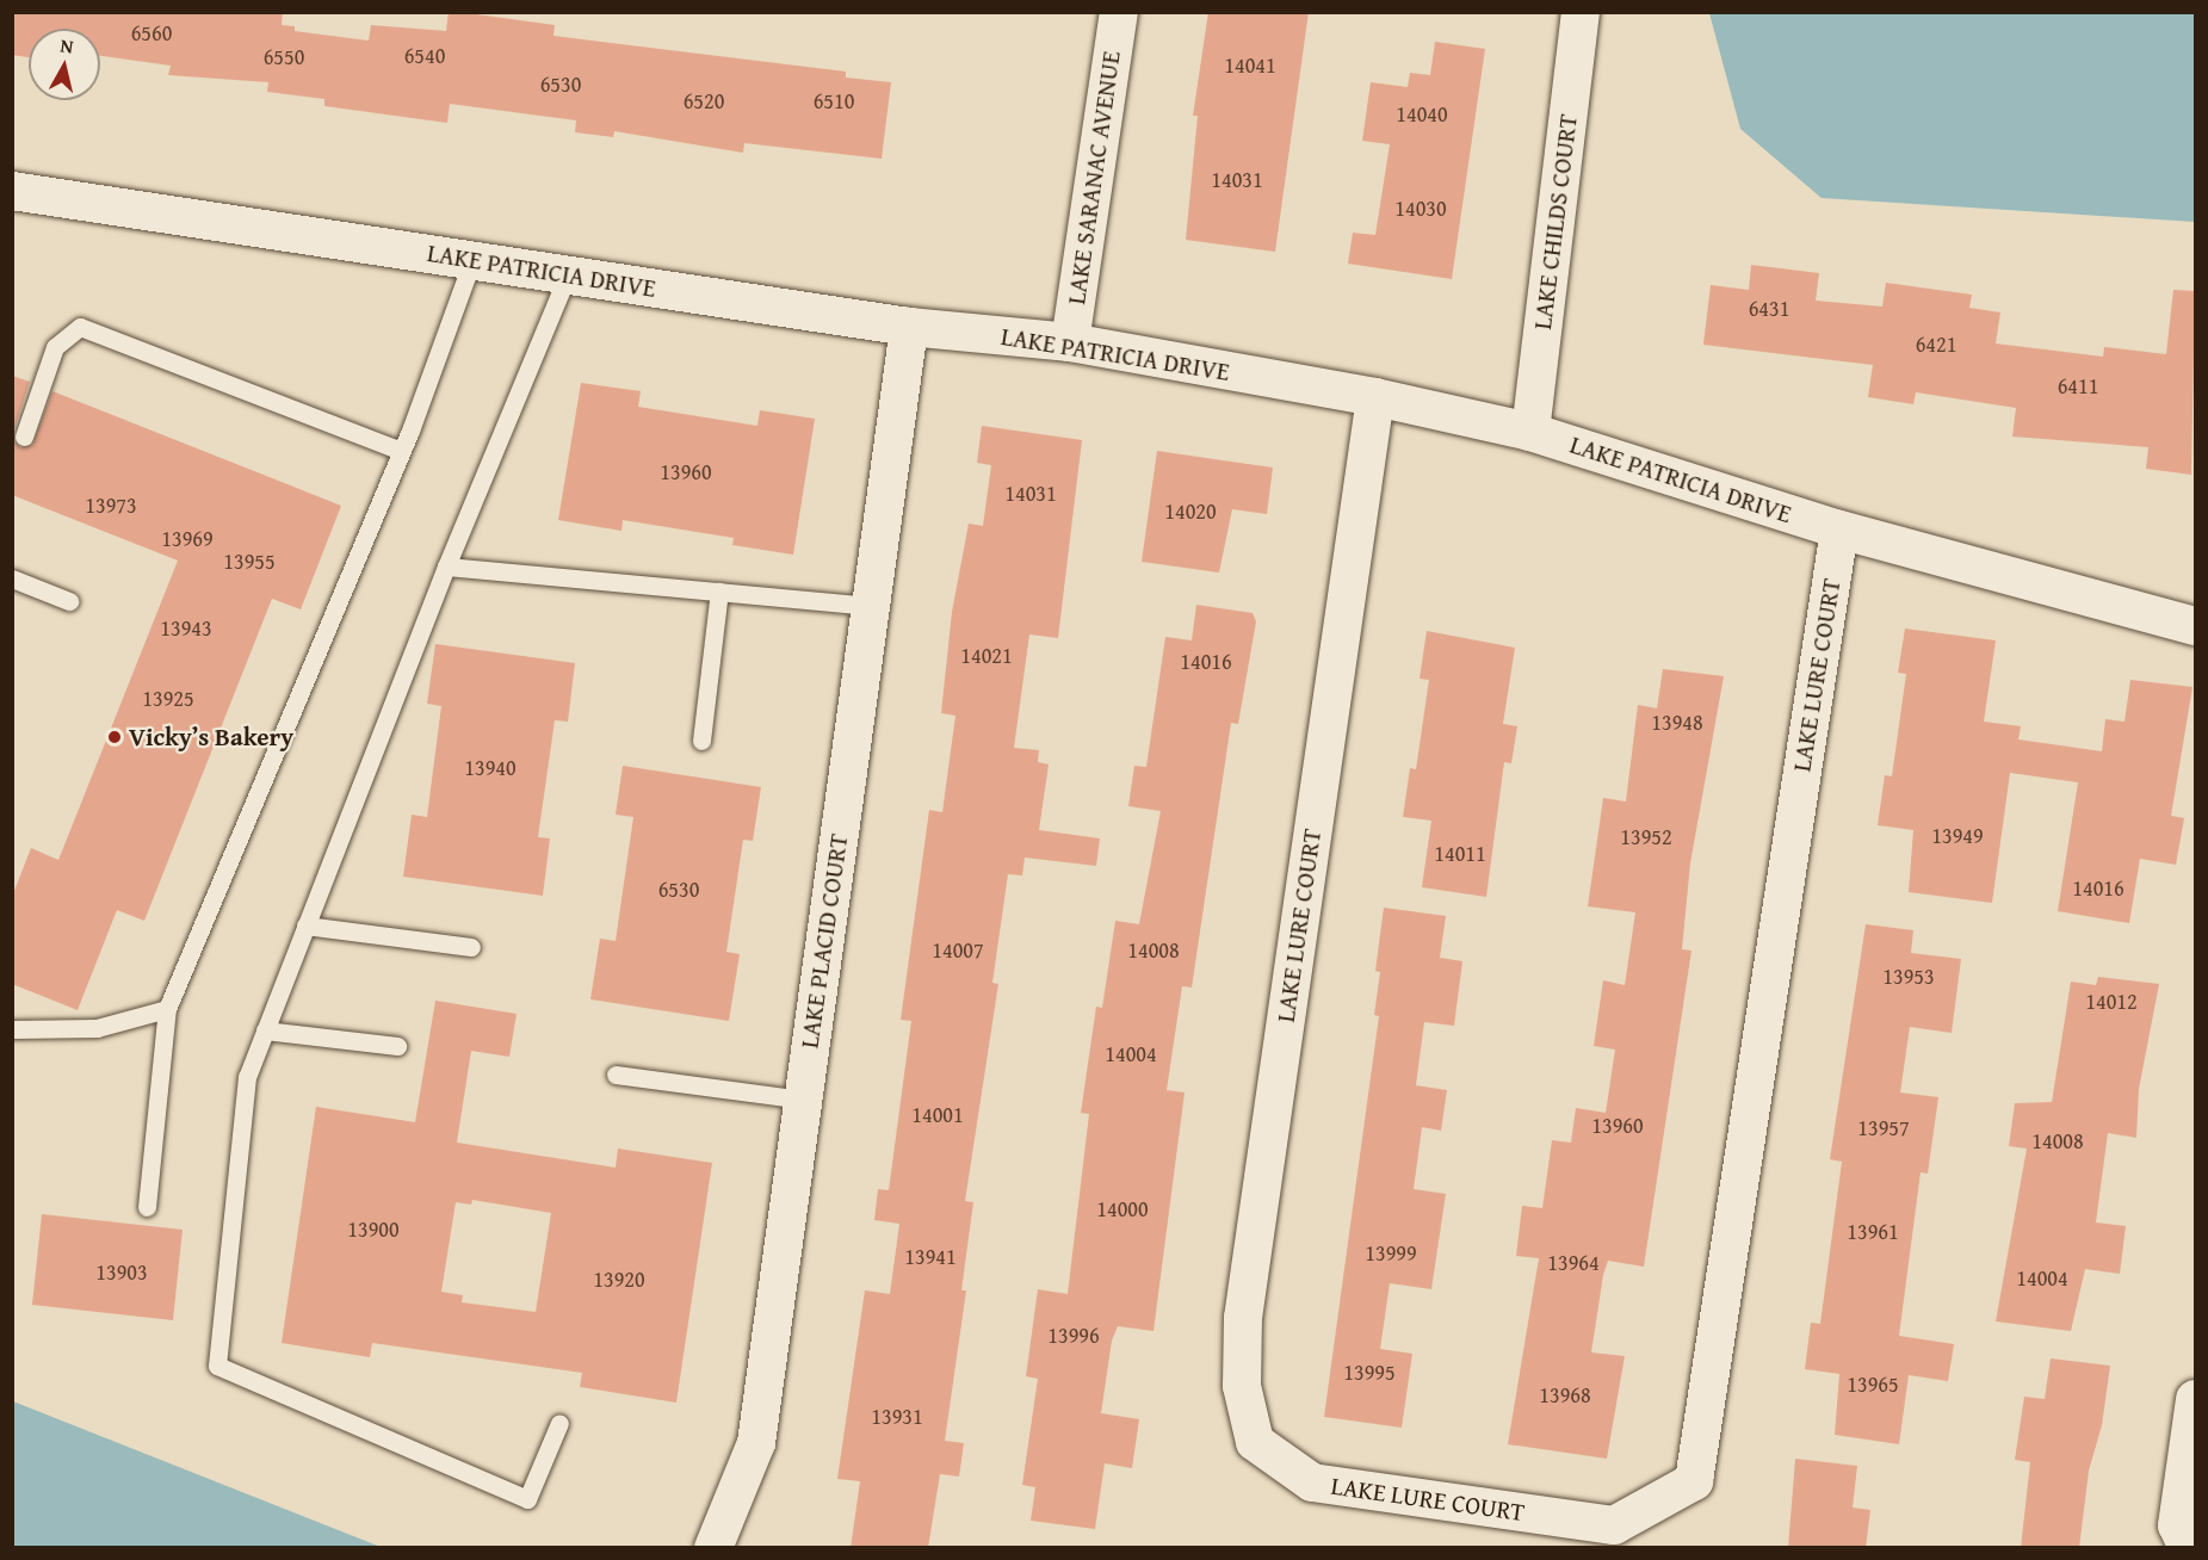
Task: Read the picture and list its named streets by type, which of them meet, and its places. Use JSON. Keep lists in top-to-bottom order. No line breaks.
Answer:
{"streets":{"street":["LAKE SARANAC AVENUE","LAKE CHILDS COURT","LAKE PATRICIA DRIVE","LAKE LURE COURT","LAKE PLACID COURT"]},"crossings":[["LAKE SARANAC AVENUE","LAKE PATRICIA DRIVE"],["LAKE CHILDS COURT","LAKE PATRICIA DRIVE"],["LAKE PATRICIA DRIVE","LAKE LURE COURT"],["LAKE PATRICIA DRIVE","LAKE PLACID COURT"]],"places":["Vicky’s Bakery"],"house_numbers":["6560","6540","6550","14041","6530","6520","6510","14040","14031","14030","6431","6421","6411","13960","14031","13973","14020","13969","13955","13943","14021","14016","13925","13948","13940","13949","13952","14011","14016","6530","14007","14008","13953","14012","14004","14001","13960","13957","14008","14000","13900","13961","13999","13941","13964","13903","14004","13920","13996","13995","13965","13968","13931"],"north":"top"}
